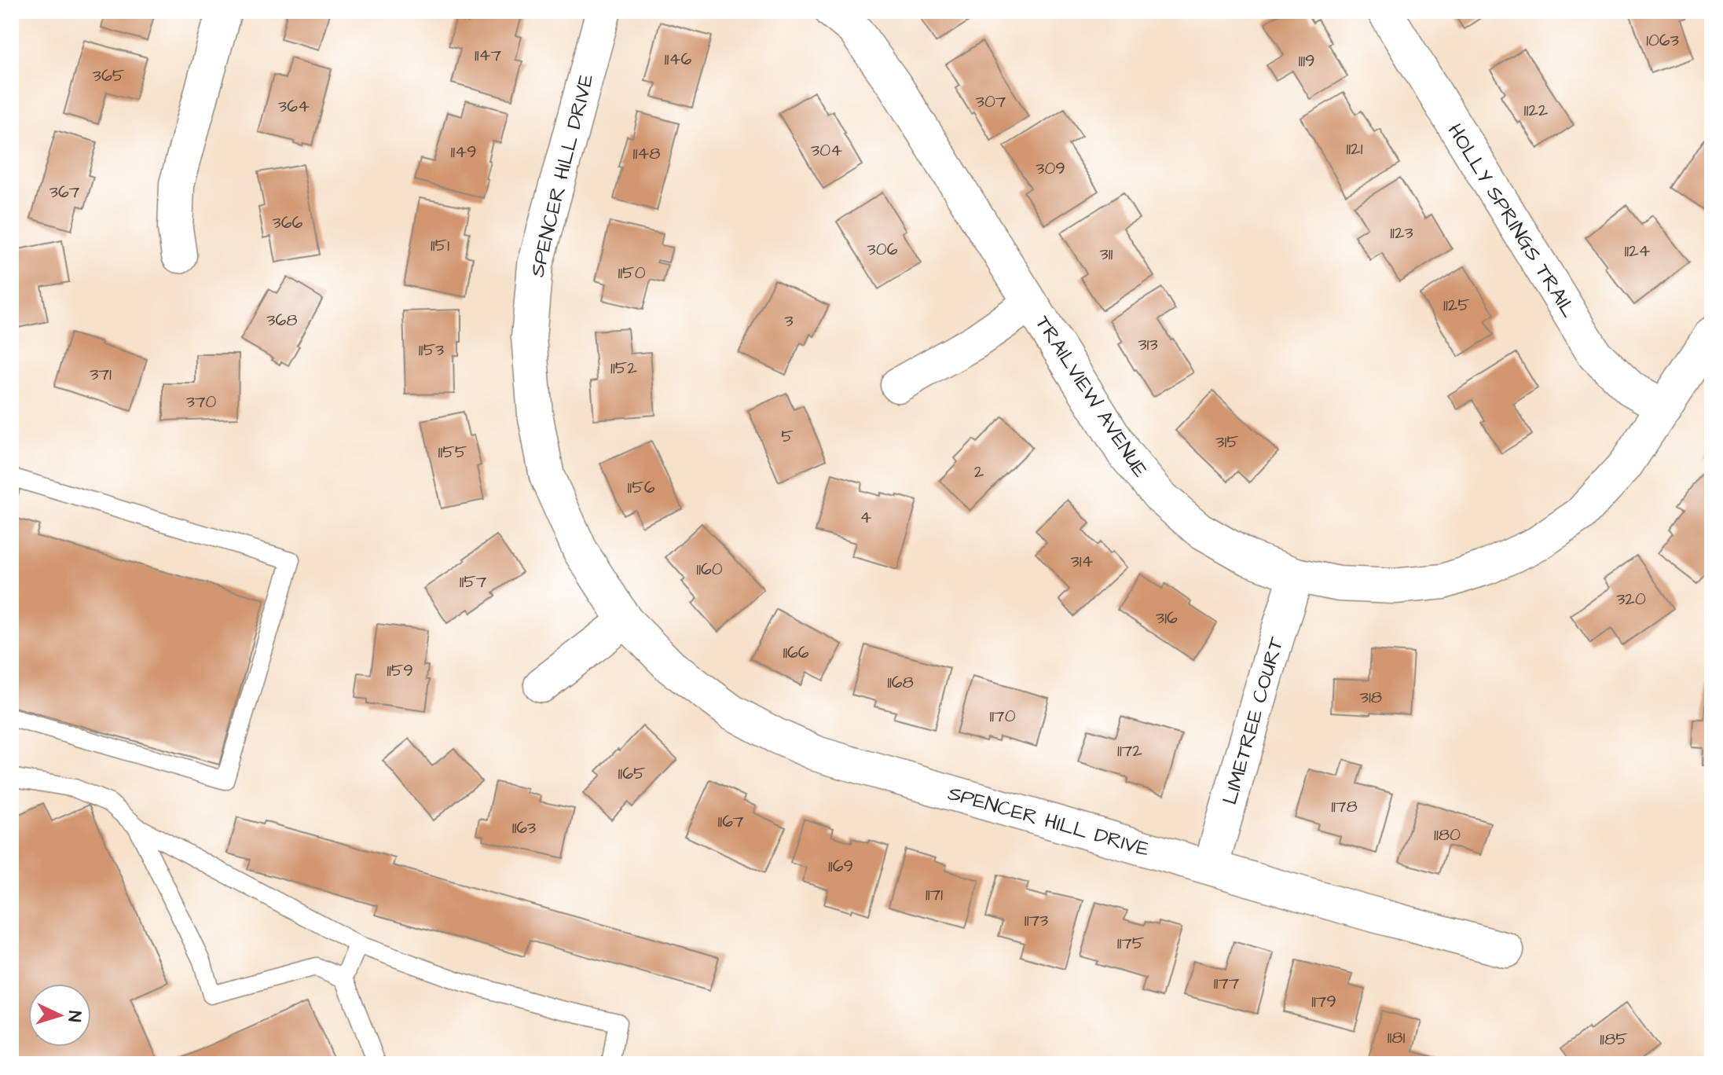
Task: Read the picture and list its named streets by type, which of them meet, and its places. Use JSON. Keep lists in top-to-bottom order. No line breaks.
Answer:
{"streets":{"street":["SPENCER HILL DRIVE","HOLLY SPRINGS TRAIL","TRAILVIEW AVENUE","LIMETREE COURT"]},"crossings":[["SPENCER HILL DRIVE","LIMETREE COURT"],["HOLLY SPRINGS TRAIL","TRAILVIEW AVENUE"],["TRAILVIEW AVENUE","LIMETREE COURT"]],"house_numbers":["1063","1147","1146","1119","365","307","364","1122","1121","304","1149","1148","309","367","366","1123","1151","306","1124","311","1150","1125","368","3","313","1153","1152","371","370","5","315","1155","2","1156","4","314","1160","1157","320","316","1166","1159","1168","318","1170","1172","1165","1178","1167","1163","1180","1169","1171","1173","1175","1177","1179","1181","1185"],"north":"right"}
